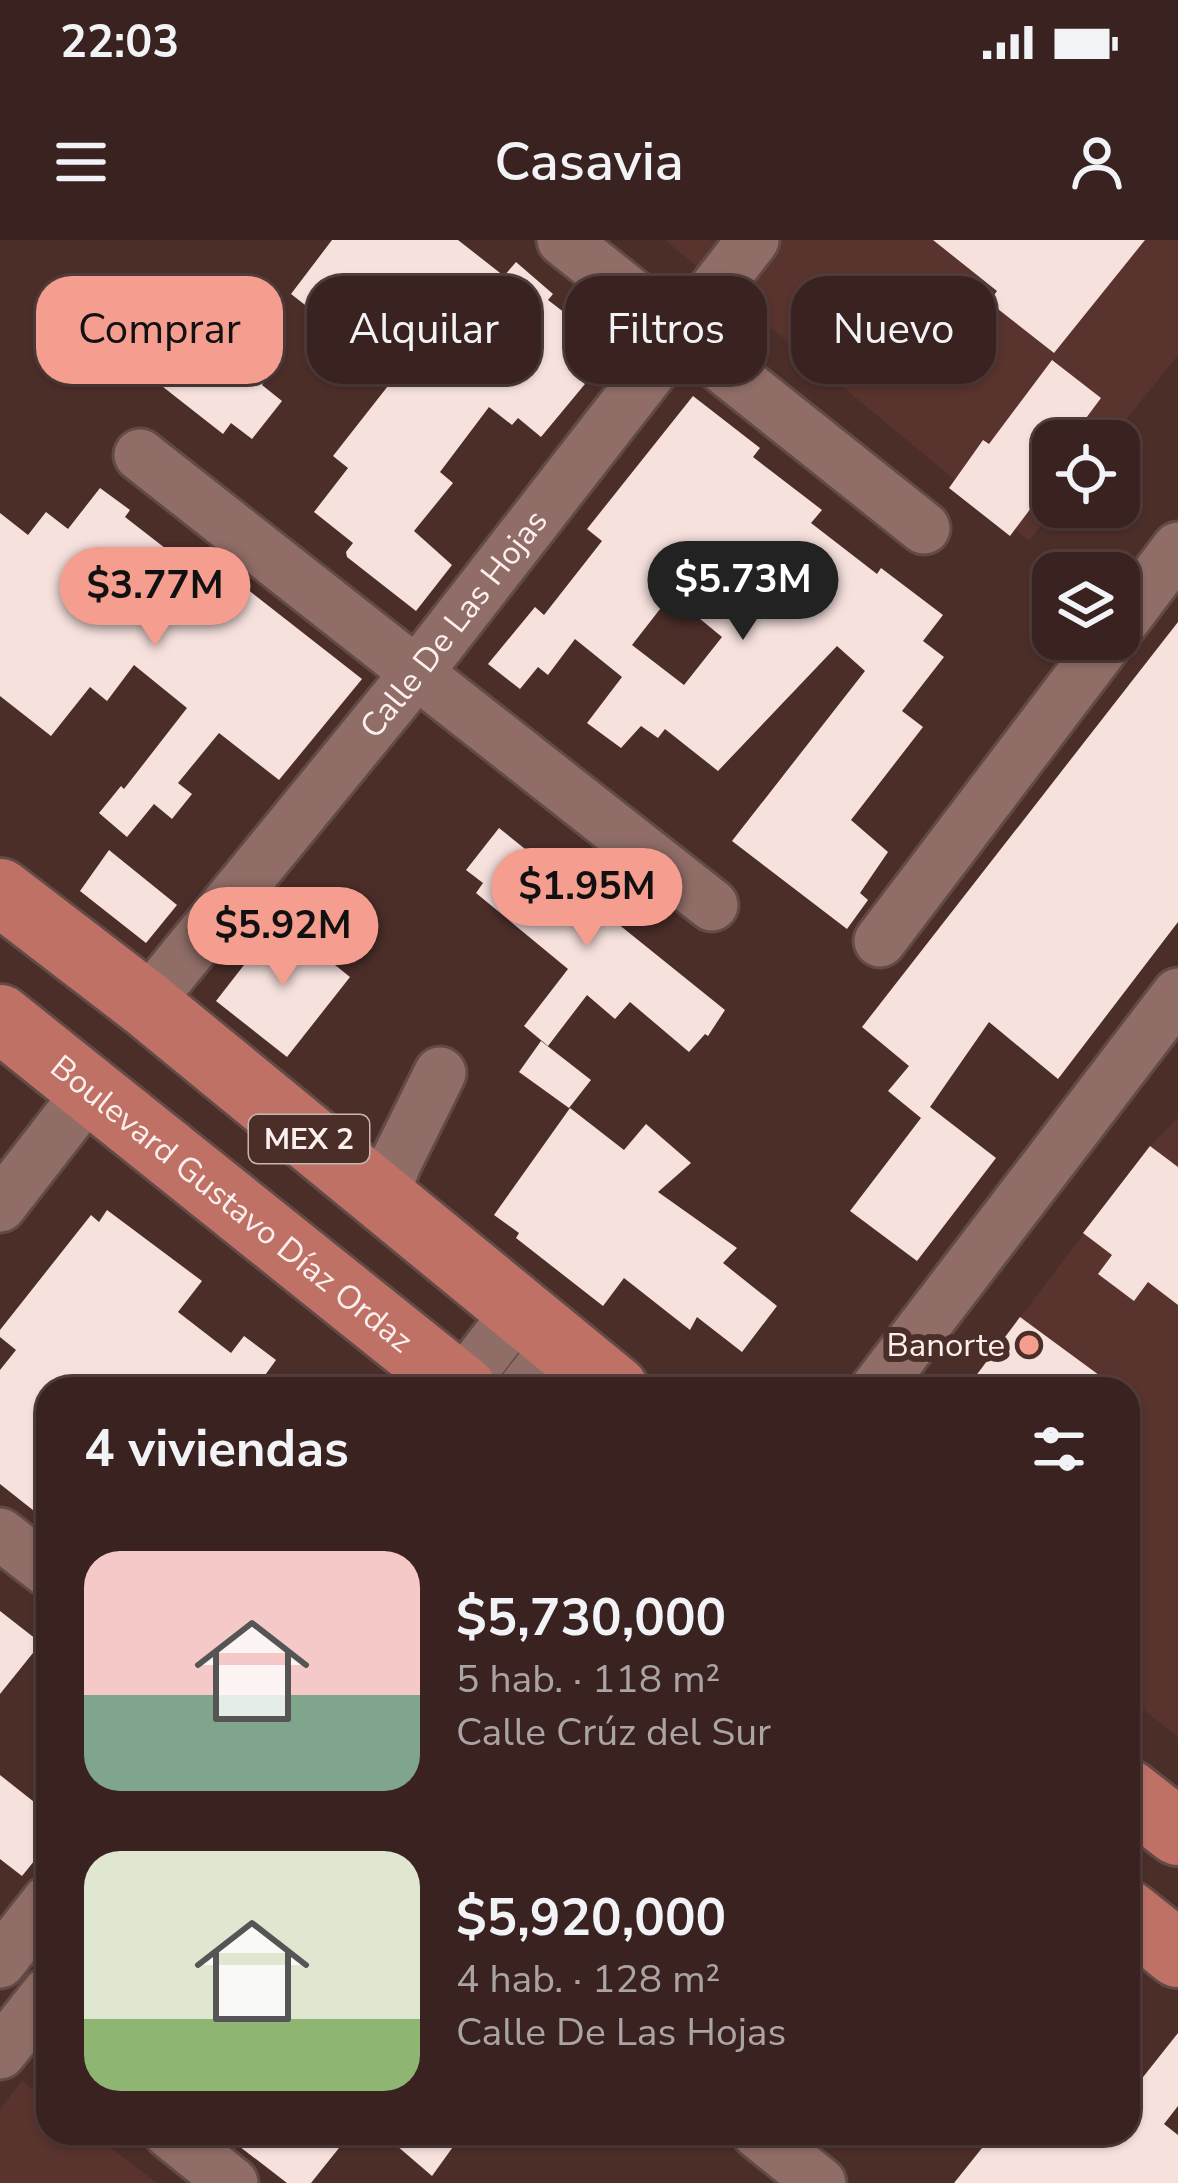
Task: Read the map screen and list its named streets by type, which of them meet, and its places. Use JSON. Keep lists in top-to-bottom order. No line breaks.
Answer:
{"streets":{"main road":["MEX 2","Boulevard Gustavo Díaz Ordaz"],"street":["Calle De Las Hojas"]},"crossings":[["Calle De Las Hojas","MEX 2"]],"places":["Banorte"],"page":{"status":"22:03","header":"Casavia","chip":["Comprar","Alquilar","Filtros","Nuevo"],"price":["$5.73M","$3.77M","$1.95M","$5.92M"],"heading":"4 viviendas","list":[{"name":"$5,730,000","note":"5 hab. · 118 m² · Calle Crúz del Sur"},{"name":"$5,920,000","note":"4 hab. · 128 m² · Calle De Las Hojas"}]}}
